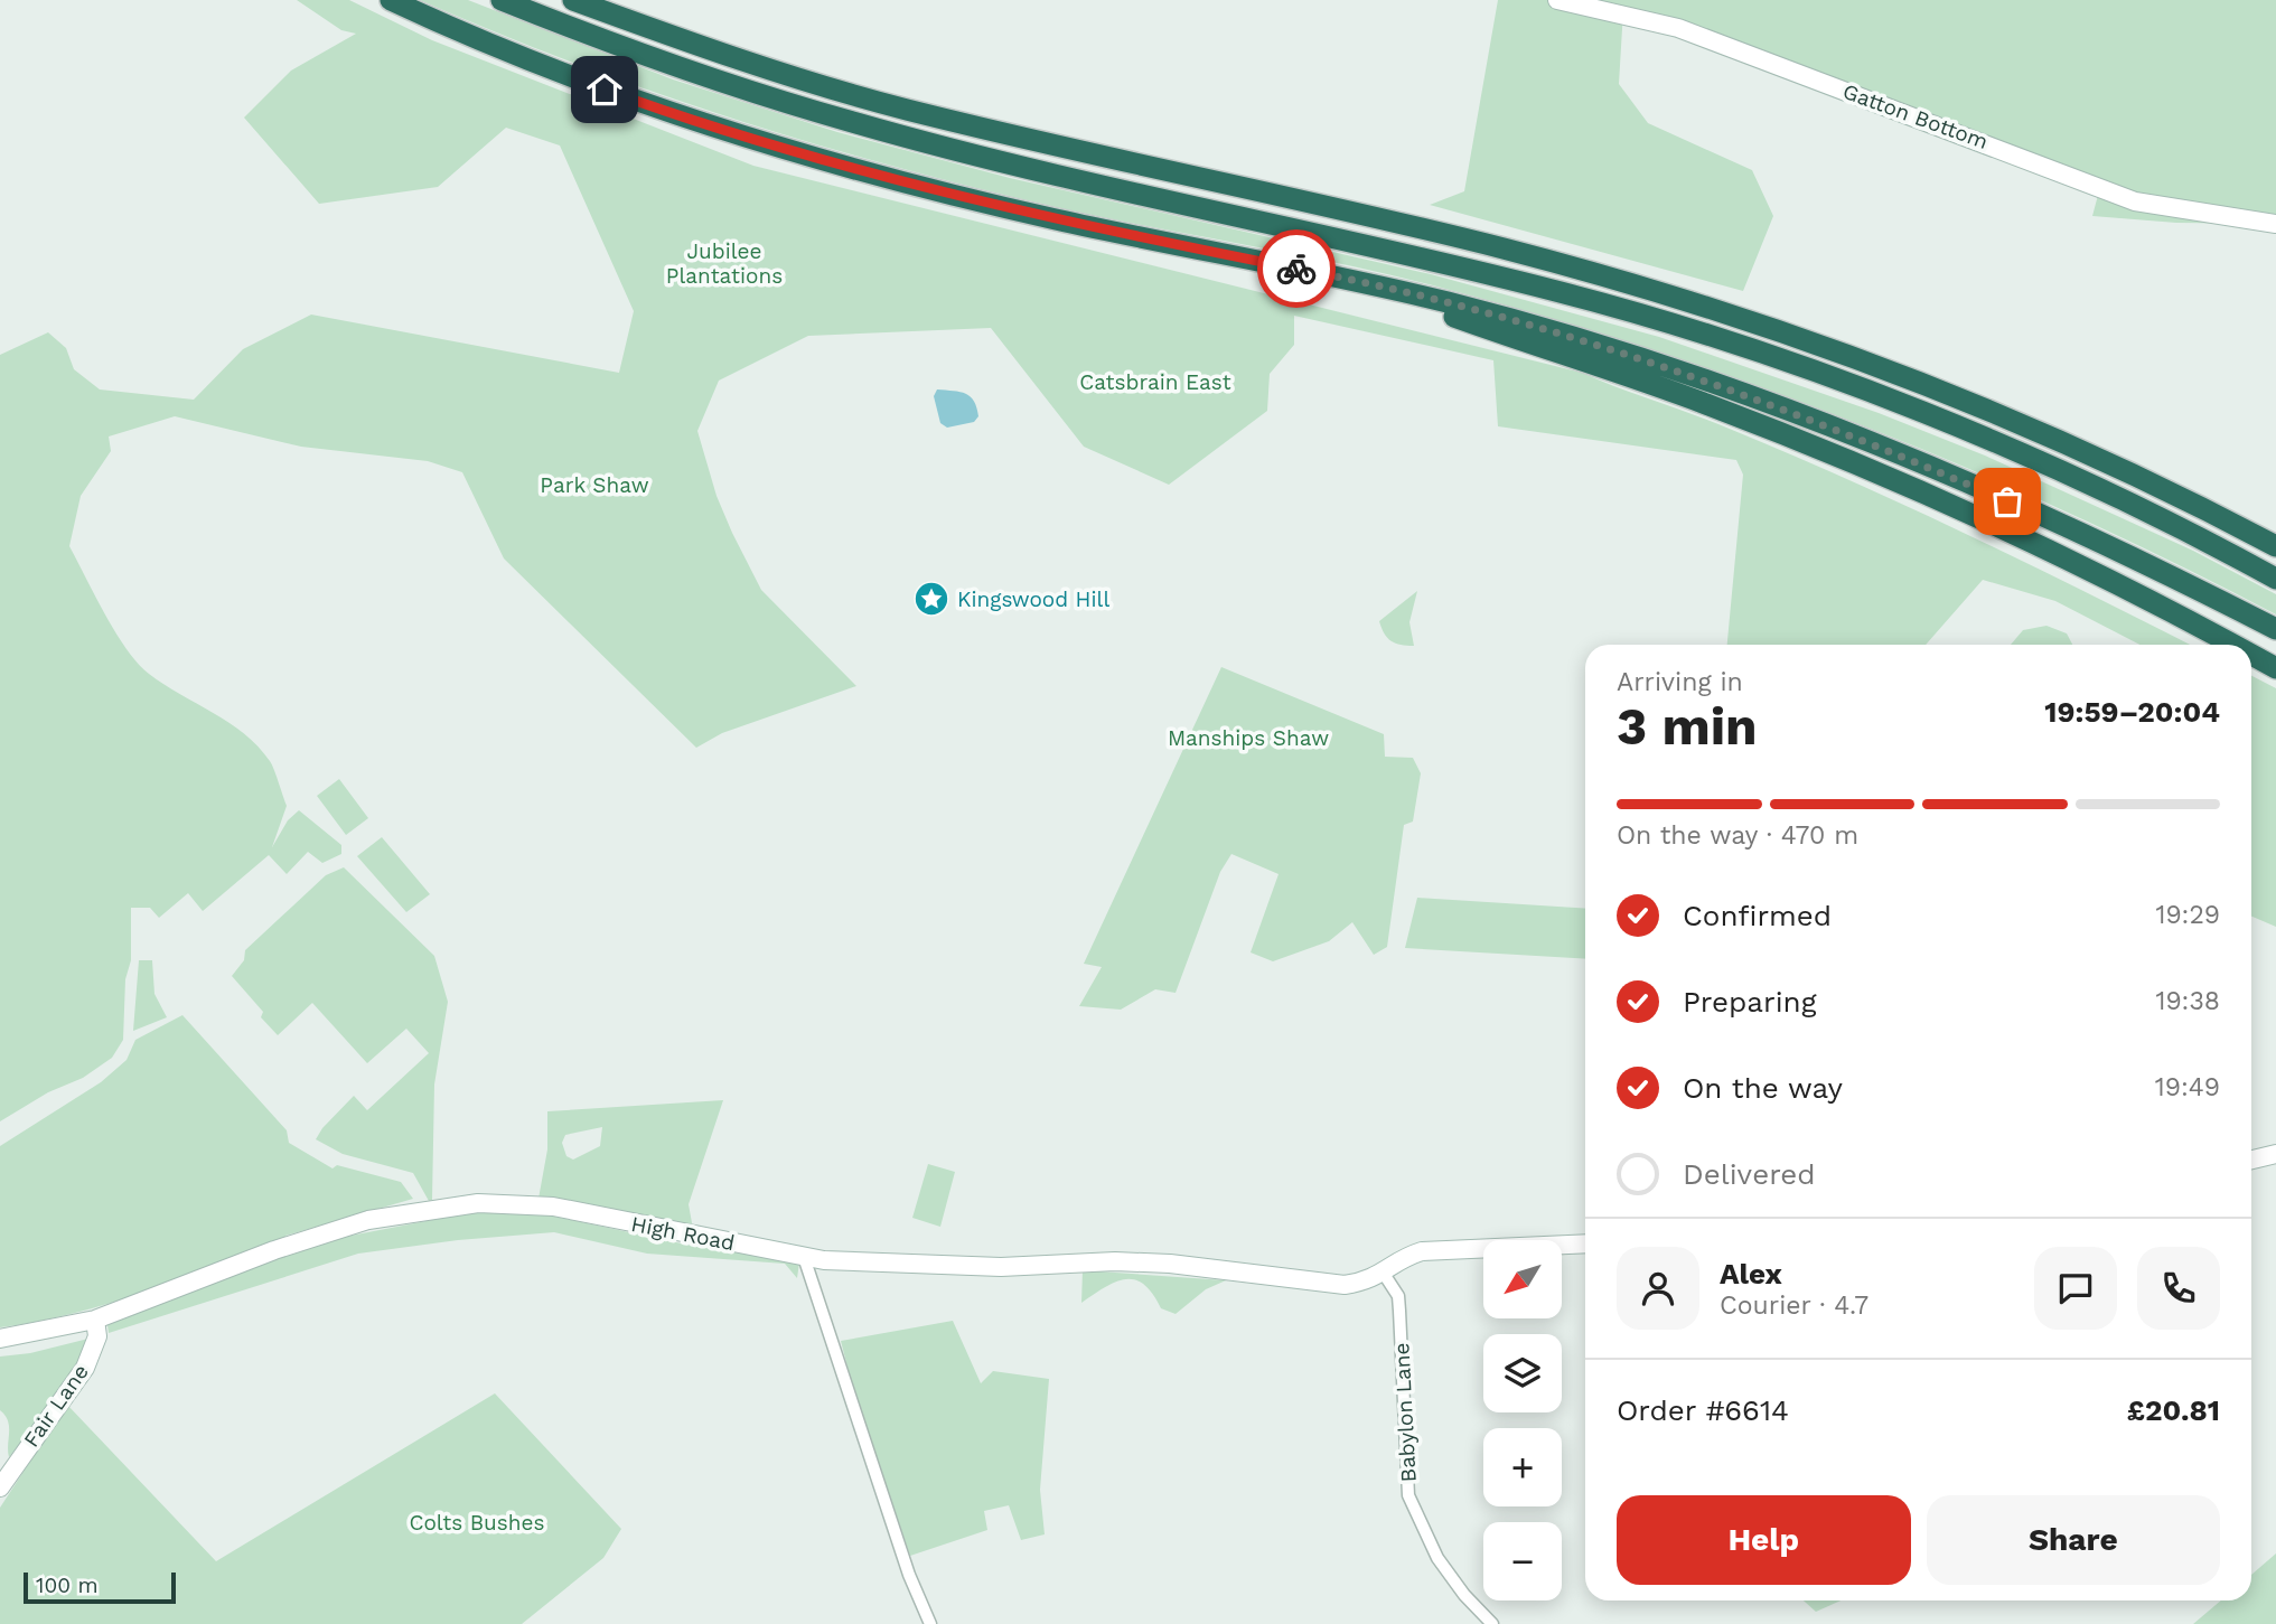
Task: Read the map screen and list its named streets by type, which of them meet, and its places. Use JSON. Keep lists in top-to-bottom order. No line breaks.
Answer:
{"streets":{"street":["Gatton Bottom","High Road","Fair Lane","Babylon Lane"]},"crossings":[["High Road","Fair Lane"],["High Road","Babylon Lane"]],"parks":["Jubilee Plantations","Catsbrain East","Park Shaw","Manships Shaw","Colts Bushes"],"places":{"place":["Kingswood Hill"]},"scale_bar":"100 m","north":"bottom left","page":{"heading":["3 min","Arriving in","19:59–20:04"],"panel":["Alex","Courier · 4.7","Order #6614","£20.81"],"bar":"On the way · 470 m","list":[["Confirmed","19:29"],["Preparing","19:38"],["On the way","19:49"],"Delivered"],"map_buttons":["+","−"],"buttons":["Help","Share"],"scale":"100 m"}}
